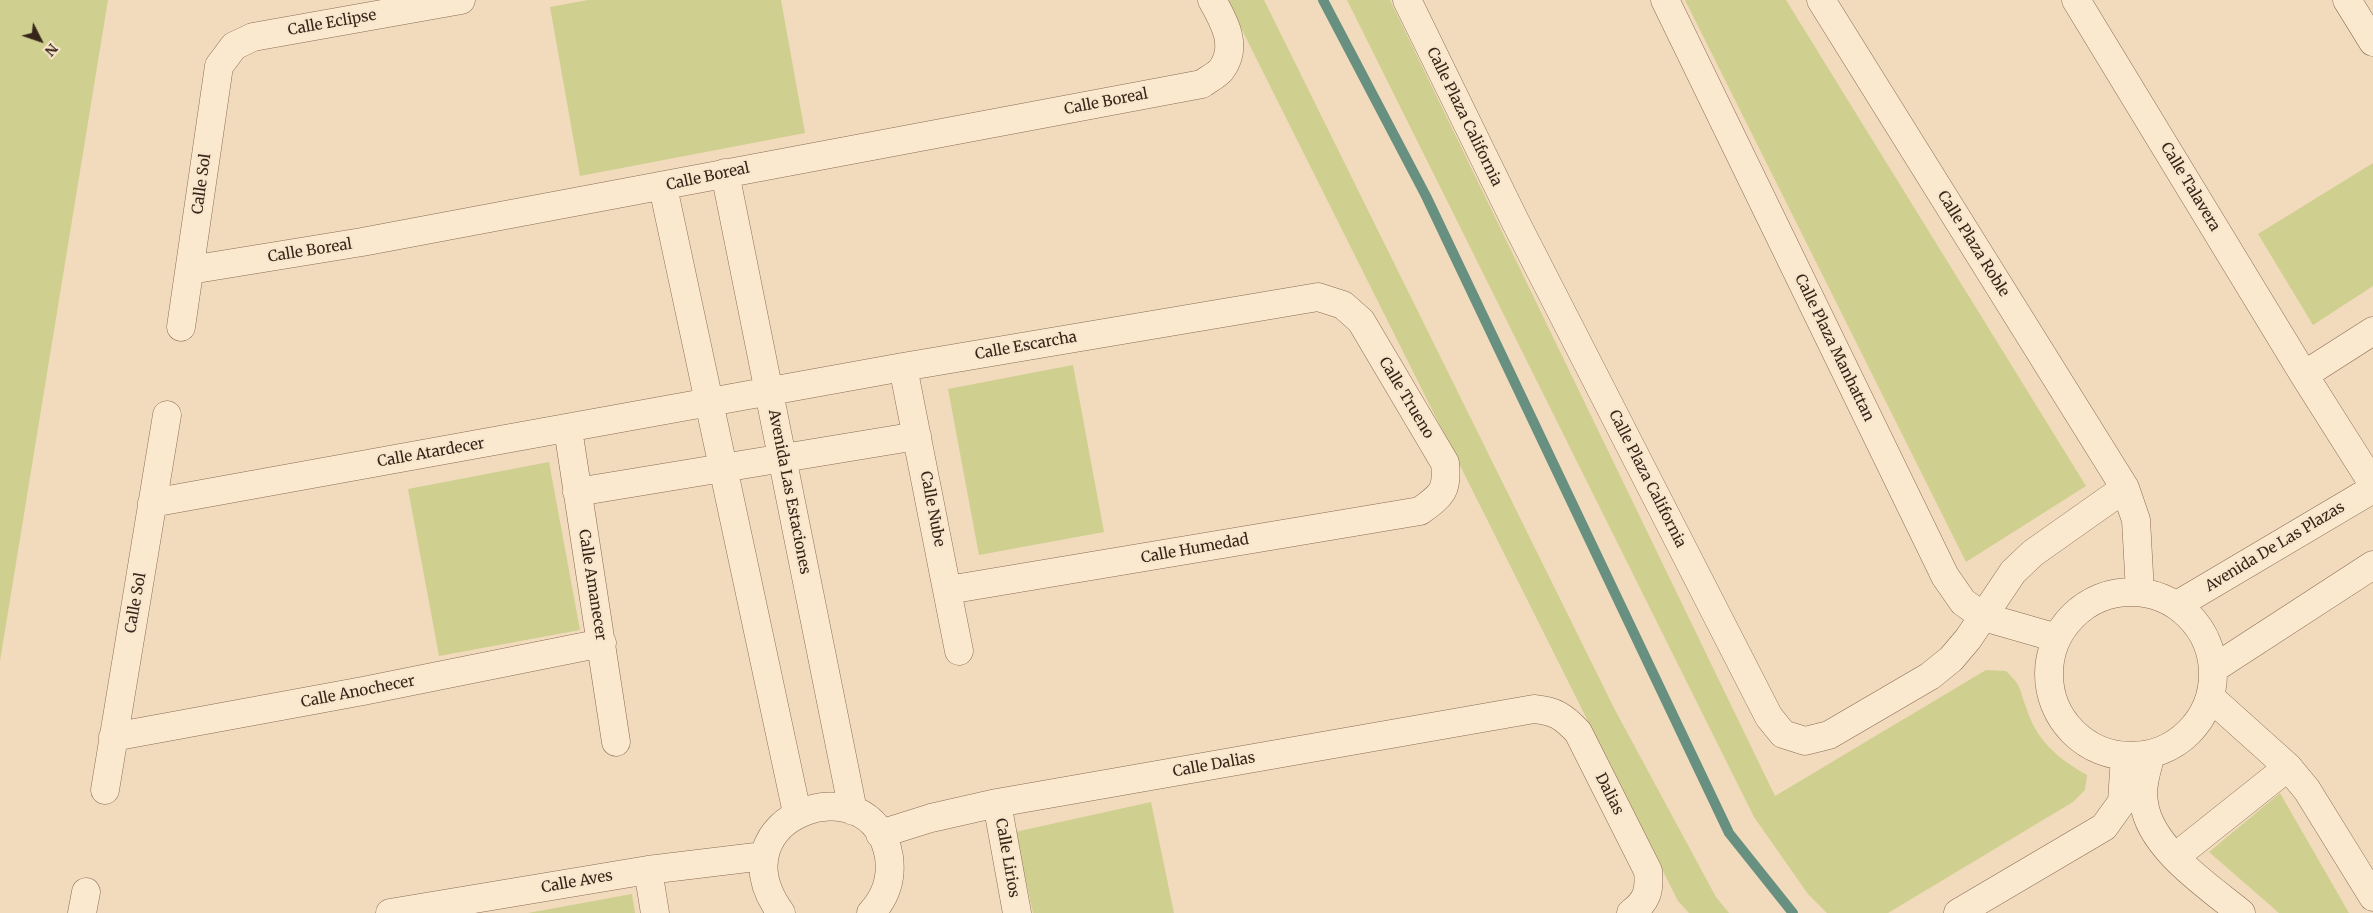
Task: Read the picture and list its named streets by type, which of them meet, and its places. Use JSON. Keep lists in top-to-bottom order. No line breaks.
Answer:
{"streets":{"street":["Calle Eclipse","Calle Boreal","Calle Plaza California","Calle Sol","Calle Talavera","Calle Plaza Roble","Calle Escarcha","Calle Plaza Manhattan","Calle Trueno","Calle Atardecer","Avenida Las Estaciones","Calle Nube","Avenida De Las Plazas","Calle Humedad","Calle Amanecer","Calle Anochecer","Calle Dalias","Dalias","Calle Lirios","Calle Aves"]},"crossings":[["Calle Eclipse","Calle Sol"],["Calle Boreal","Calle Sol"],["Calle Boreal","Avenida Las Estaciones"],["Calle Plaza California","Calle Plaza Manhattan"],["Calle Sol","Calle Atardecer"],["Calle Sol","Calle Anochecer"],["Calle Plaza Roble","Calle Plaza Manhattan"],["Calle Plaza Roble","Avenida De Las Plazas"],["Calle Escarcha","Calle Trueno"],["Calle Escarcha","Calle Atardecer"],["Calle Escarcha","Avenida Las Estaciones"],["Calle Escarcha","Calle Nube"],["Calle Plaza Manhattan","Avenida De Las Plazas"],["Calle Trueno","Calle Humedad"],["Calle Atardecer","Calle Amanecer"],["Calle Nube","Calle Humedad"],["Calle Amanecer","Calle Anochecer"],["Calle Dalias","Dalias"],["Calle Dalias","Calle Lirios"]],"north":"bottom right"}
